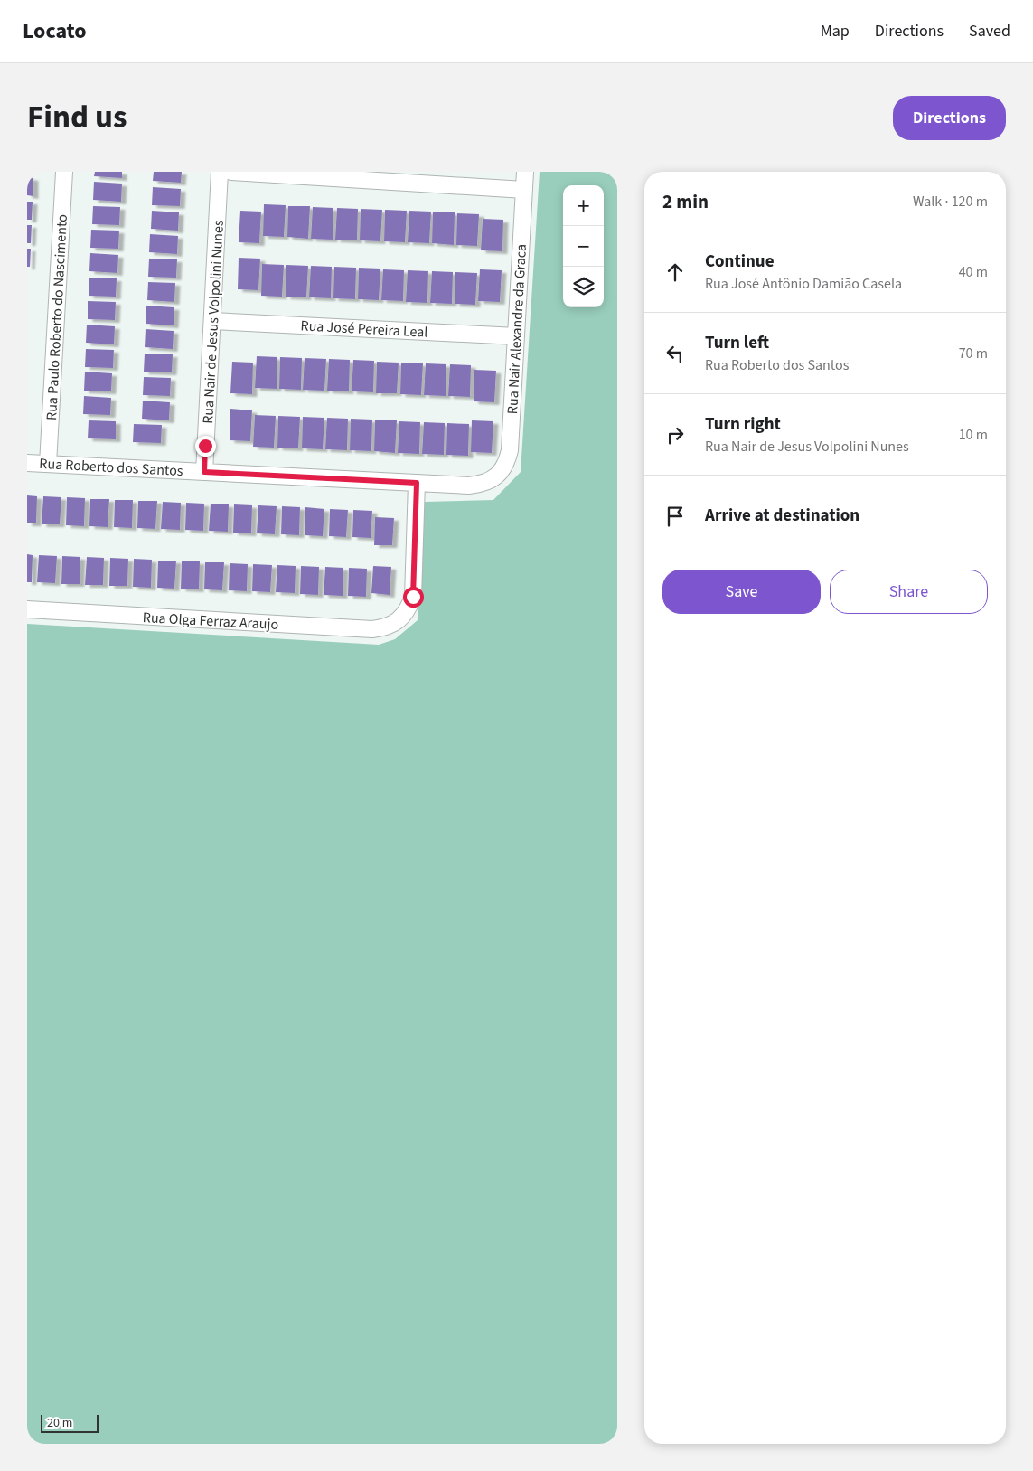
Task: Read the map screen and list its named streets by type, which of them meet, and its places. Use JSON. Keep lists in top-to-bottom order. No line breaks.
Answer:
{"streets":{"street":["Rua Paulo Roberto do Nascimento","Rua Nair de Jesus Volpolini Nunes","Rua José Pereira Leal","Rua Nair Alexandre da Graca","Rua Roberto dos Santos","Rua Olga Ferraz Araujo"]},"crossings":[["Rua Paulo Roberto do Nascimento","Rua Roberto dos Santos"],["Rua Nair de Jesus Volpolini Nunes","Rua José Pereira Leal"],["Rua Nair de Jesus Volpolini Nunes","Rua Roberto dos Santos"],["Rua José Pereira Leal","Rua Nair Alexandre da Graca"],["Rua Nair Alexandre da Graca","Rua Roberto dos Santos"],["Rua Roberto dos Santos","Rua Olga Ferraz Araujo"]],"scale_bar":"20 m","page":{"header":"Locato","nav":["Map","Directions","Saved"],"title":"Find us","buttons":["Directions",["Save","Share"]],"heading":["2 min","Walk · 120 m"],"map_buttons":["+","−"],"list":[["Continue","Rua José Antônio Damião Casela","40 m"],["Turn left","Rua Roberto dos Santos","70 m"],["Turn right","Rua Nair de Jesus Volpolini Nunes","10 m"],"Arrive at destination"],"scale":"20 m"}}
